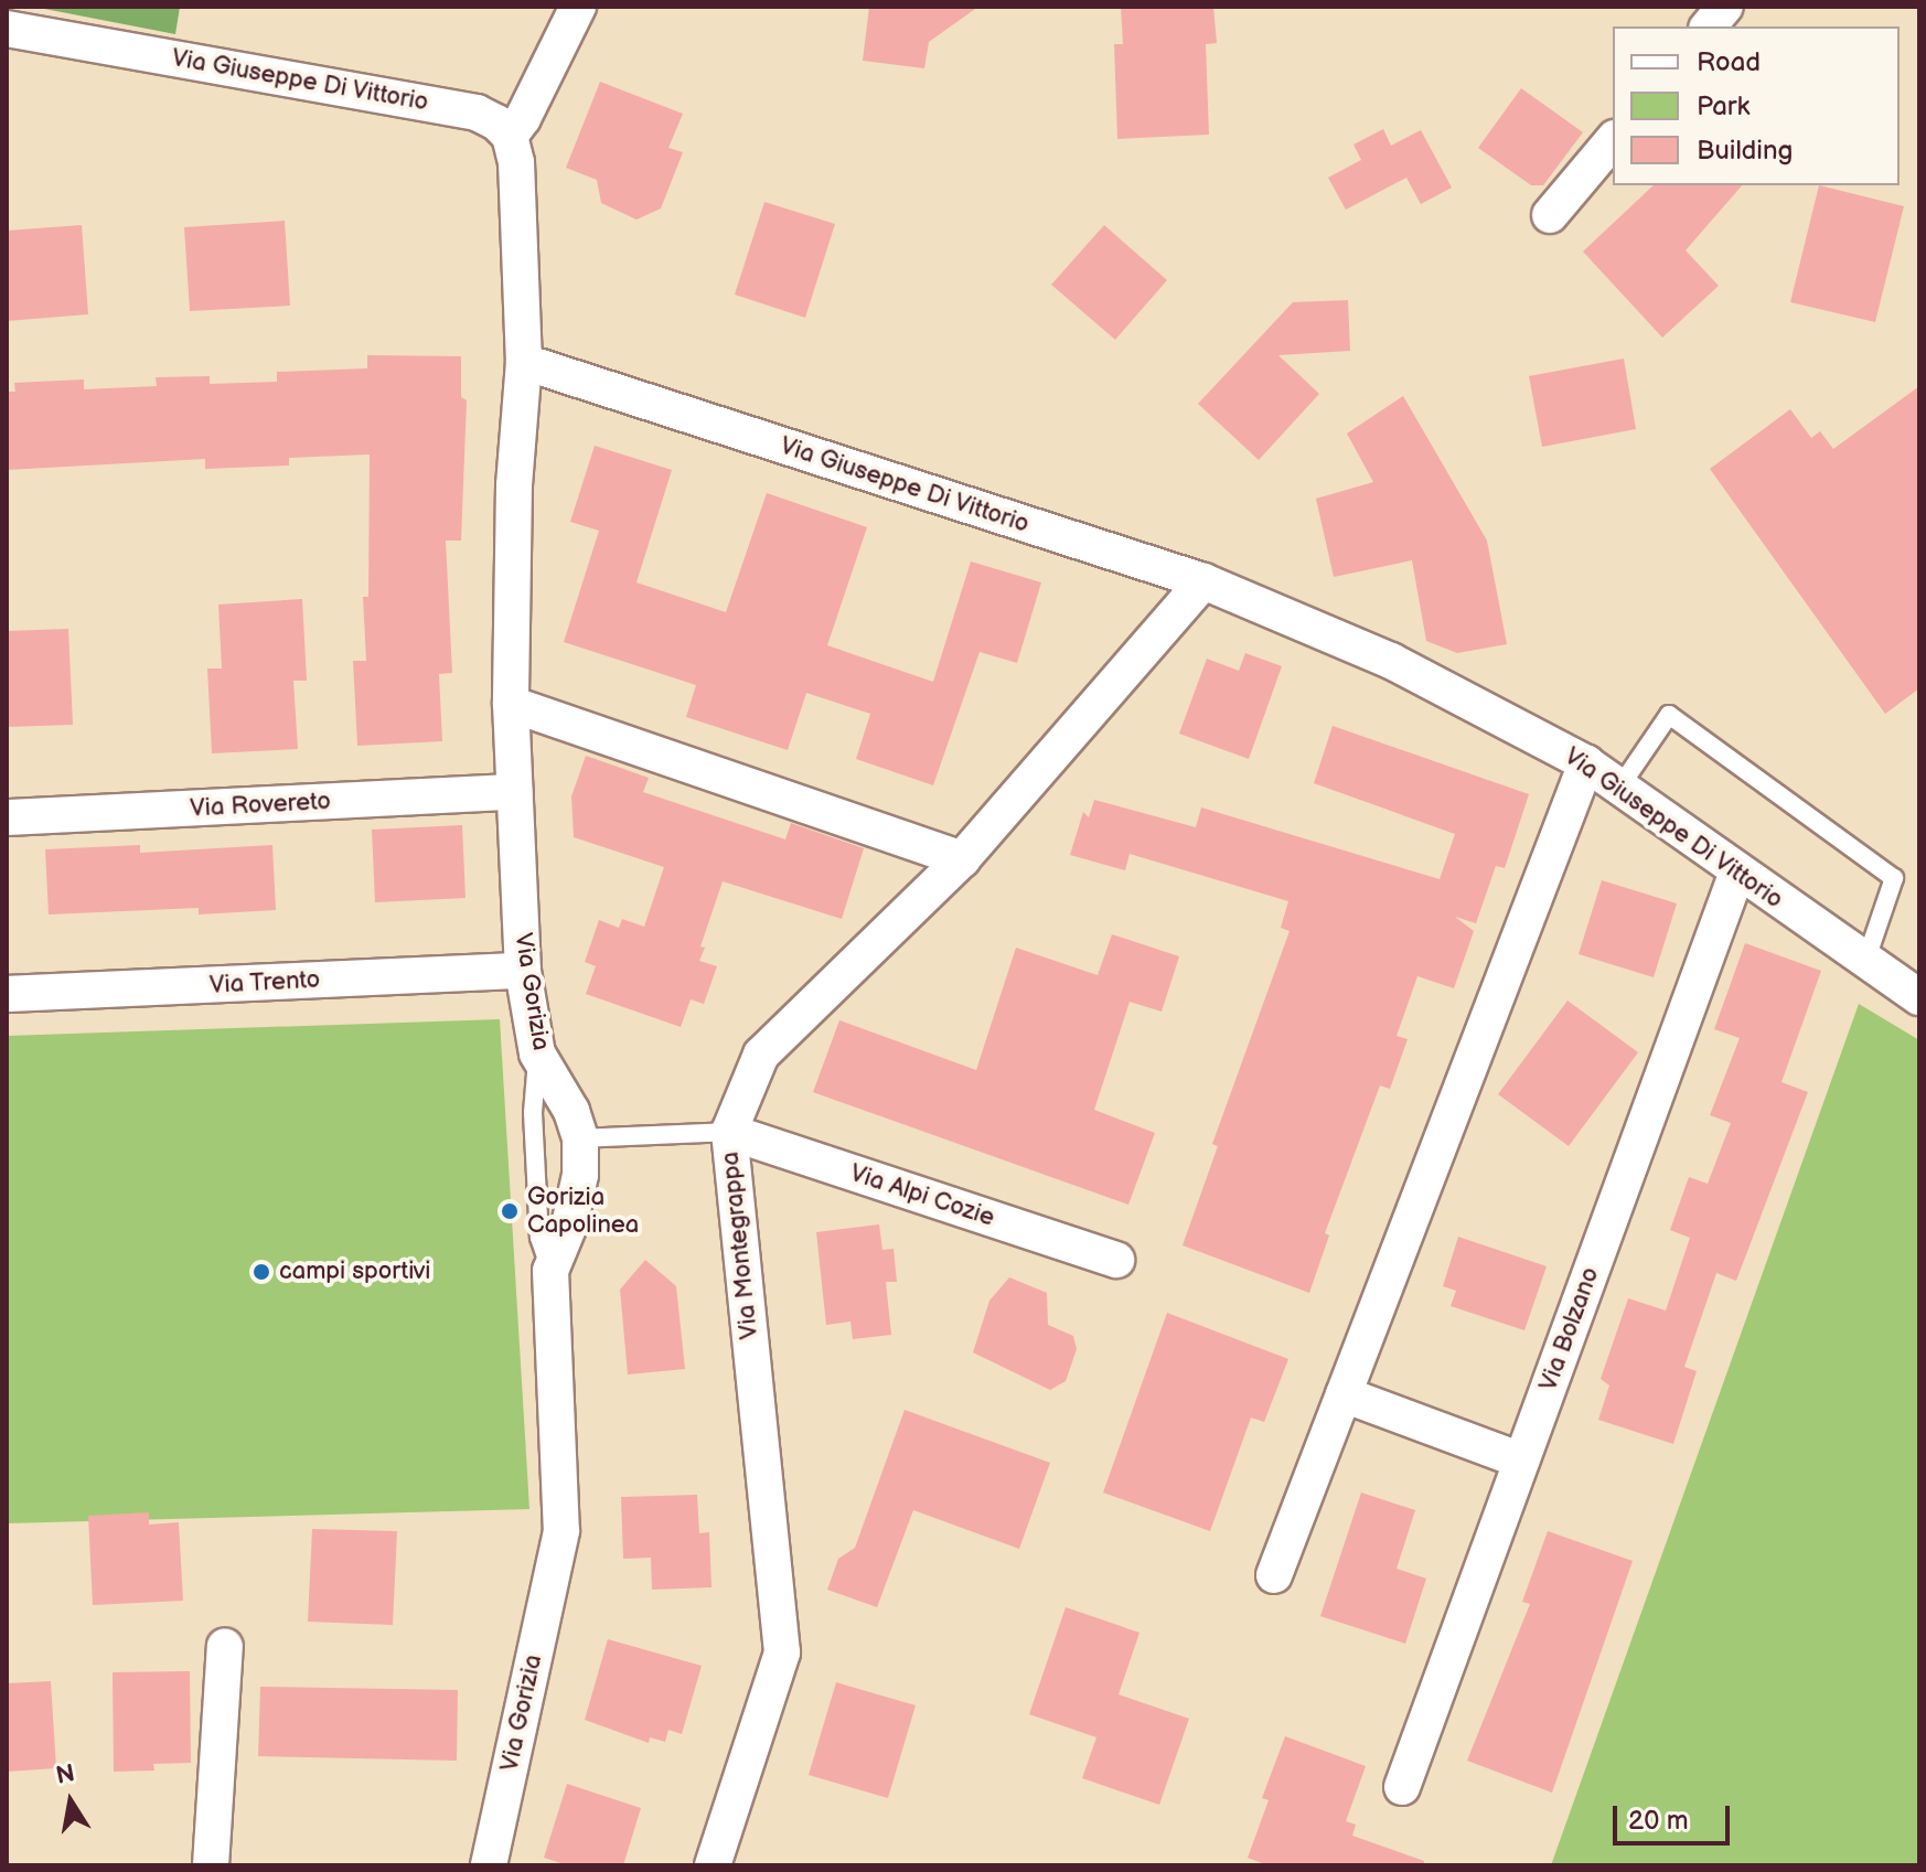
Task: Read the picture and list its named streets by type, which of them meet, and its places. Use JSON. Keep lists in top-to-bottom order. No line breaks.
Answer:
{"streets":{"street":["Via Giuseppe Di Vittorio","Via Rovereto","Via Trento","Via Gorizia","Via Alpi Cozie","Via Montegrappa","Via Bolzano"]},"crossings":[["Via Giuseppe Di Vittorio","Via Gorizia"],["Via Giuseppe Di Vittorio","Via Montegrappa"],["Via Giuseppe Di Vittorio","Via Bolzano"],["Via Rovereto","Via Gorizia"],["Via Trento","Via Gorizia"],["Via Alpi Cozie","Via Montegrappa"]],"places":["Gorizia Capolinea","campi sportivi"],"legend":["Road","Park","Building"],"scale_bar":"20 m","north":"top"}
